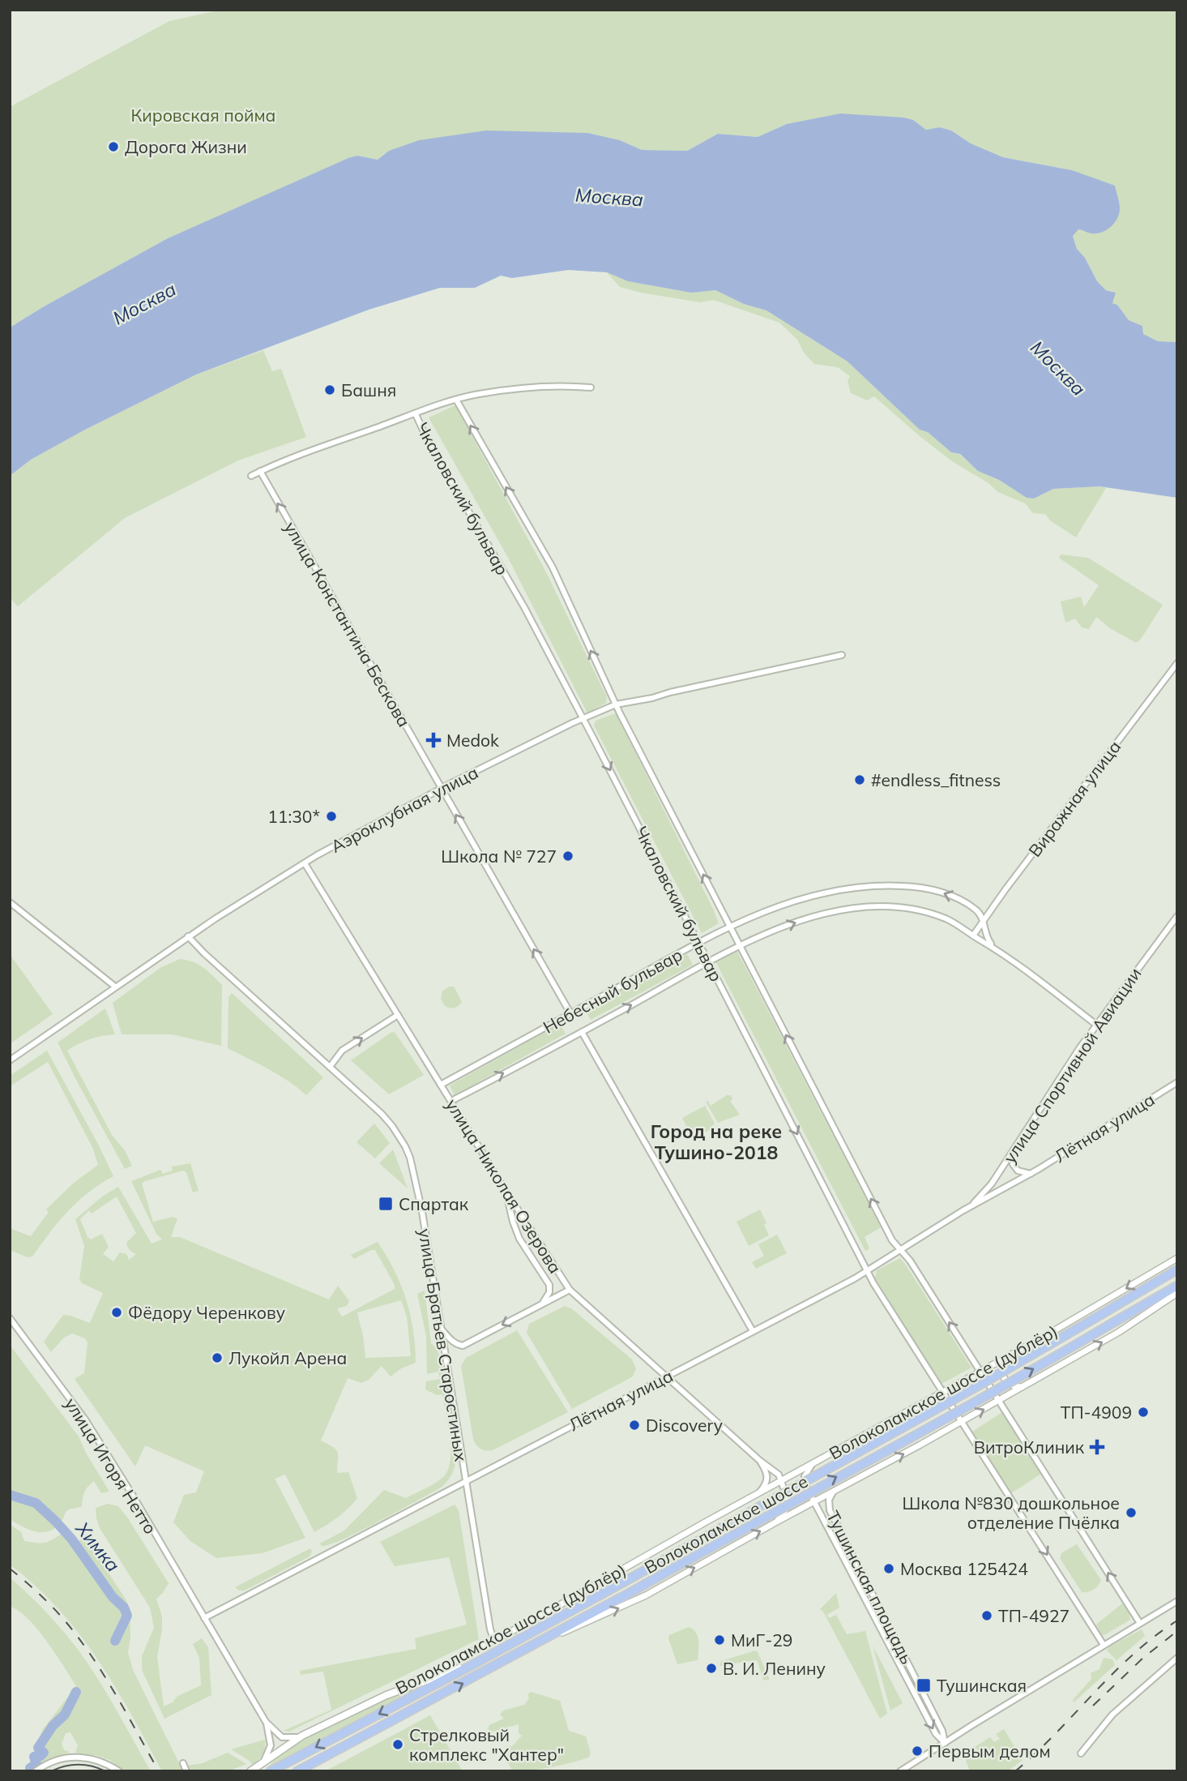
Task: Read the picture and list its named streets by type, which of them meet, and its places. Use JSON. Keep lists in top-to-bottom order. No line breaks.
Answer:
{"streets":{"main road":["Волоколамское шоссе (дублёр)","Волоколамское шоссе"],"street":["Чкаловский бульвар","улица Константина Бескова","Виражная улица","Аэроклубная улица","Небесный бульвар","улица Спортивной Авиации","Лётная улица","улица Николая Озерова","улица Братьев Старостиных","улица Игоря Нетто","Тушинская площадь"]},"crossings":[["Чкаловский бульвар","Аэроклубная улица"],["Чкаловский бульвар","Небесный бульвар"],["Чкаловский бульвар","Лётная улица"],["Чкаловский бульвар","Волоколамское шоссе (дублёр)"],["улица Константина Бескова","Аэроклубная улица"],["улица Константина Бескова","Небесный бульвар"],["Виражная улица","Небесный бульвар"],["Аэроклубная улица","улица Николая Озерова"],["Аэроклубная улица","улица Братьев Старостиных"],["Небесный бульвар","улица Спортивной Авиации"],["Небесный бульвар","улица Николая Озерова"],["улица Спортивной Авиации","Лётная улица"],["Лётная улица","улица Николая Озерова"],["Лётная улица","улица Братьев Старостиных"],["Лётная улица","улица Игоря Нетто"],["улица Николая Озерова","Волоколамское шоссе (дублёр)"],["улица Братьев Старостиных","Волоколамское шоссе (дублёр)"],["Волоколамское шоссе (дублёр)","Волоколамское шоссе"],["Волоколамское шоссе (дублёр)","Тушинская площадь"]],"one_way":["улица Константина Бескова"],"districts":["Город на реке Тушино-2018"],"water":["Москва","Химка"],"parks":["Кировская пойма"],"places":{"other":["Дорога Жизни","Башня","#endless_fitness","11:30*","Школа № 727","Фёдору Черенкову","Лукойл Арена","ТП-4909","Discovery","Школа №830 дошкольное отделение Пчёлка","Москва 125424","ТП-4927","МиГ-29","В. И. Ленину","Стрелковый комплекс \"Хантер\"","Первым делом"],"health":["Medok","ВитроКлиник"],"transit":["Спартак","Тушинская"]}}
